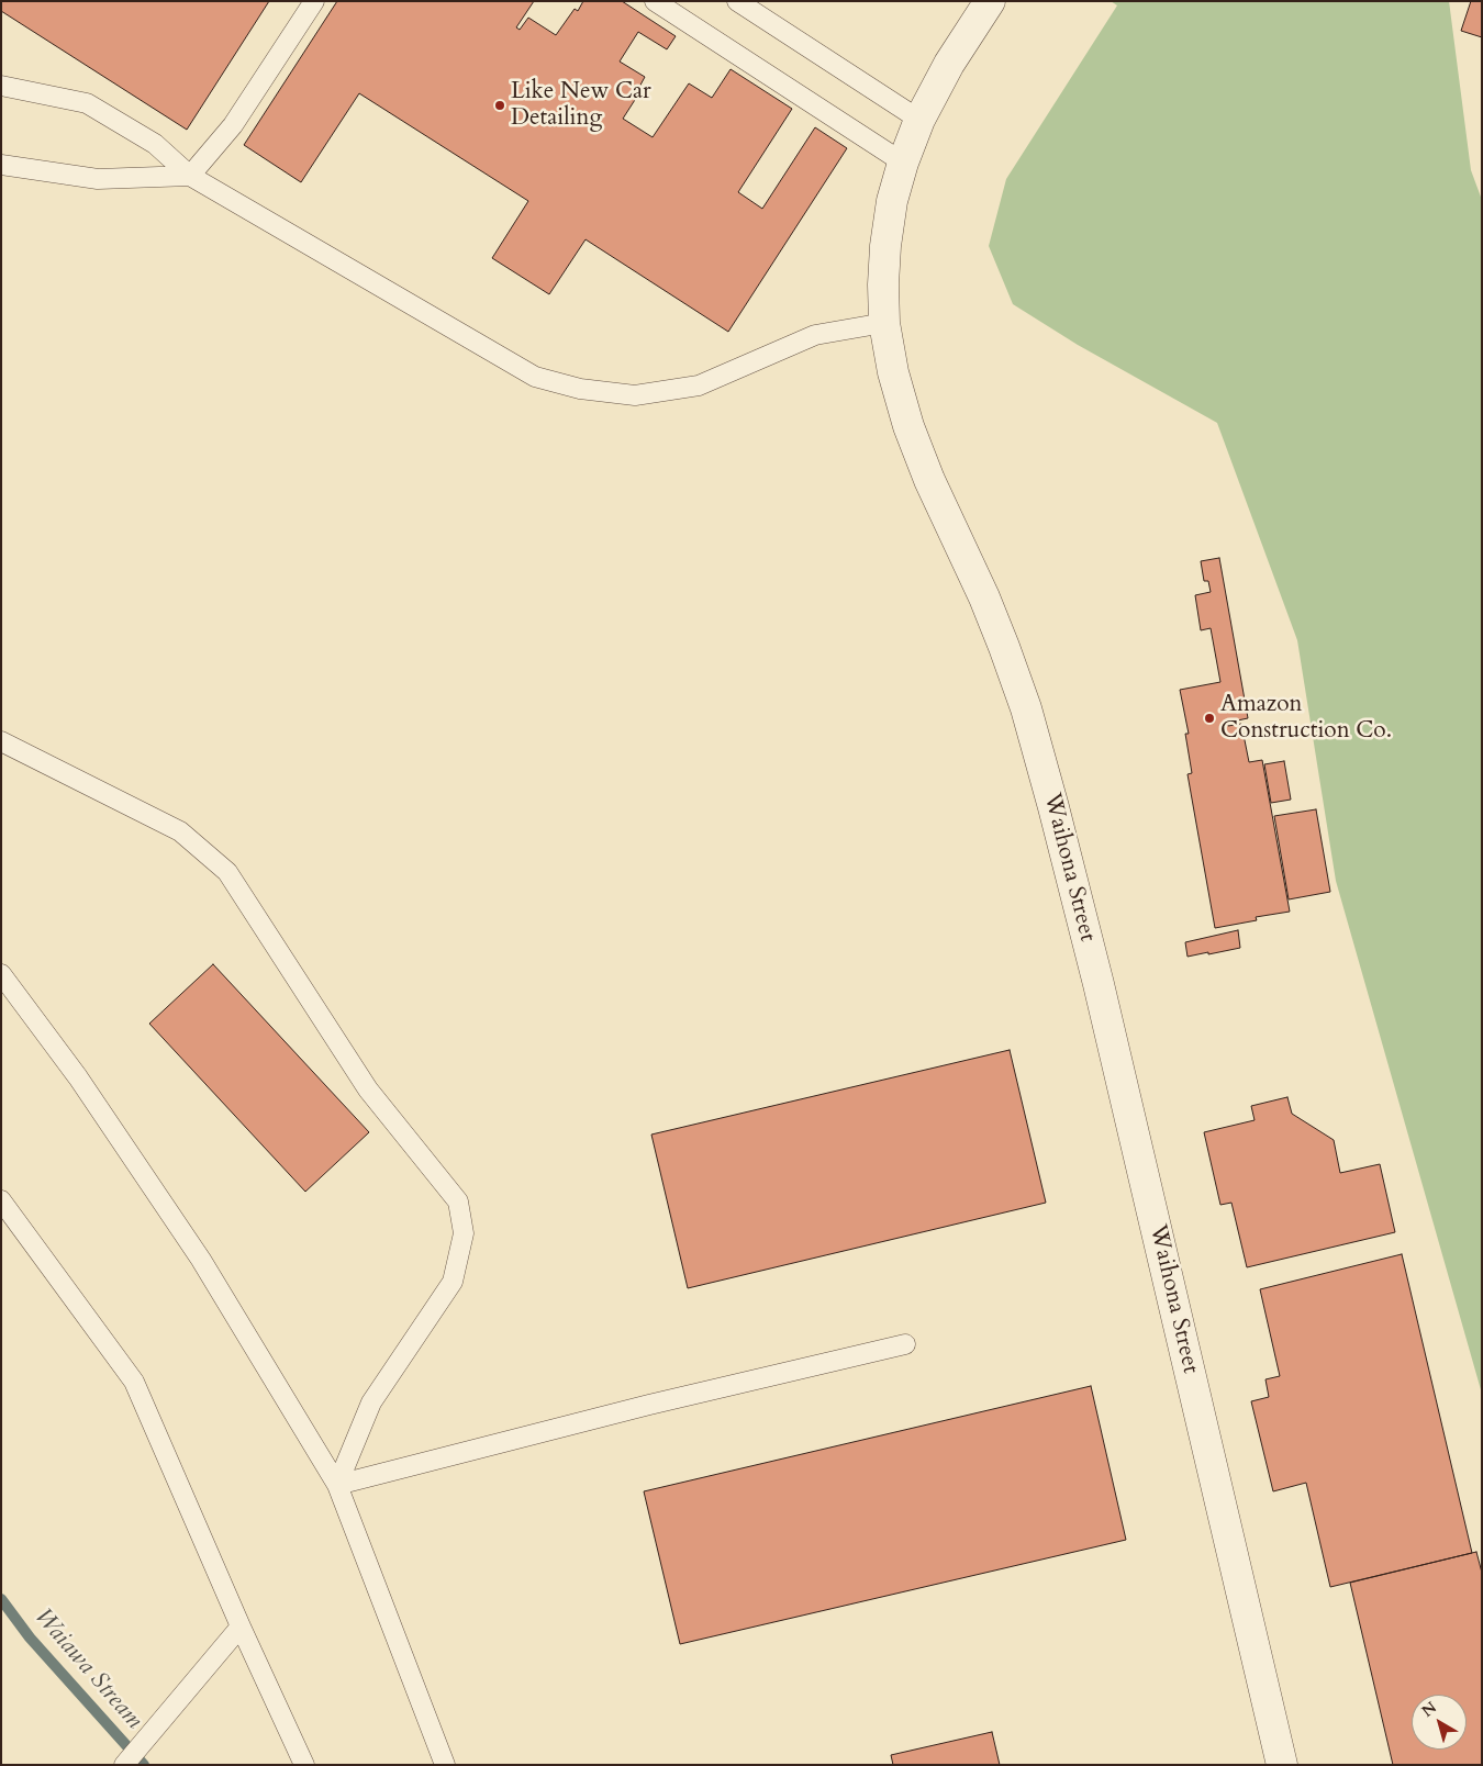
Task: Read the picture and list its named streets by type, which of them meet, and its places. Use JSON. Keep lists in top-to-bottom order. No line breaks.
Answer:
{"streets":{"street":["Waihona Street"]},"water":["Waiawa Stream"],"places":["Like New Car Detailing","Amazon Construction Co."],"north":"top left"}
